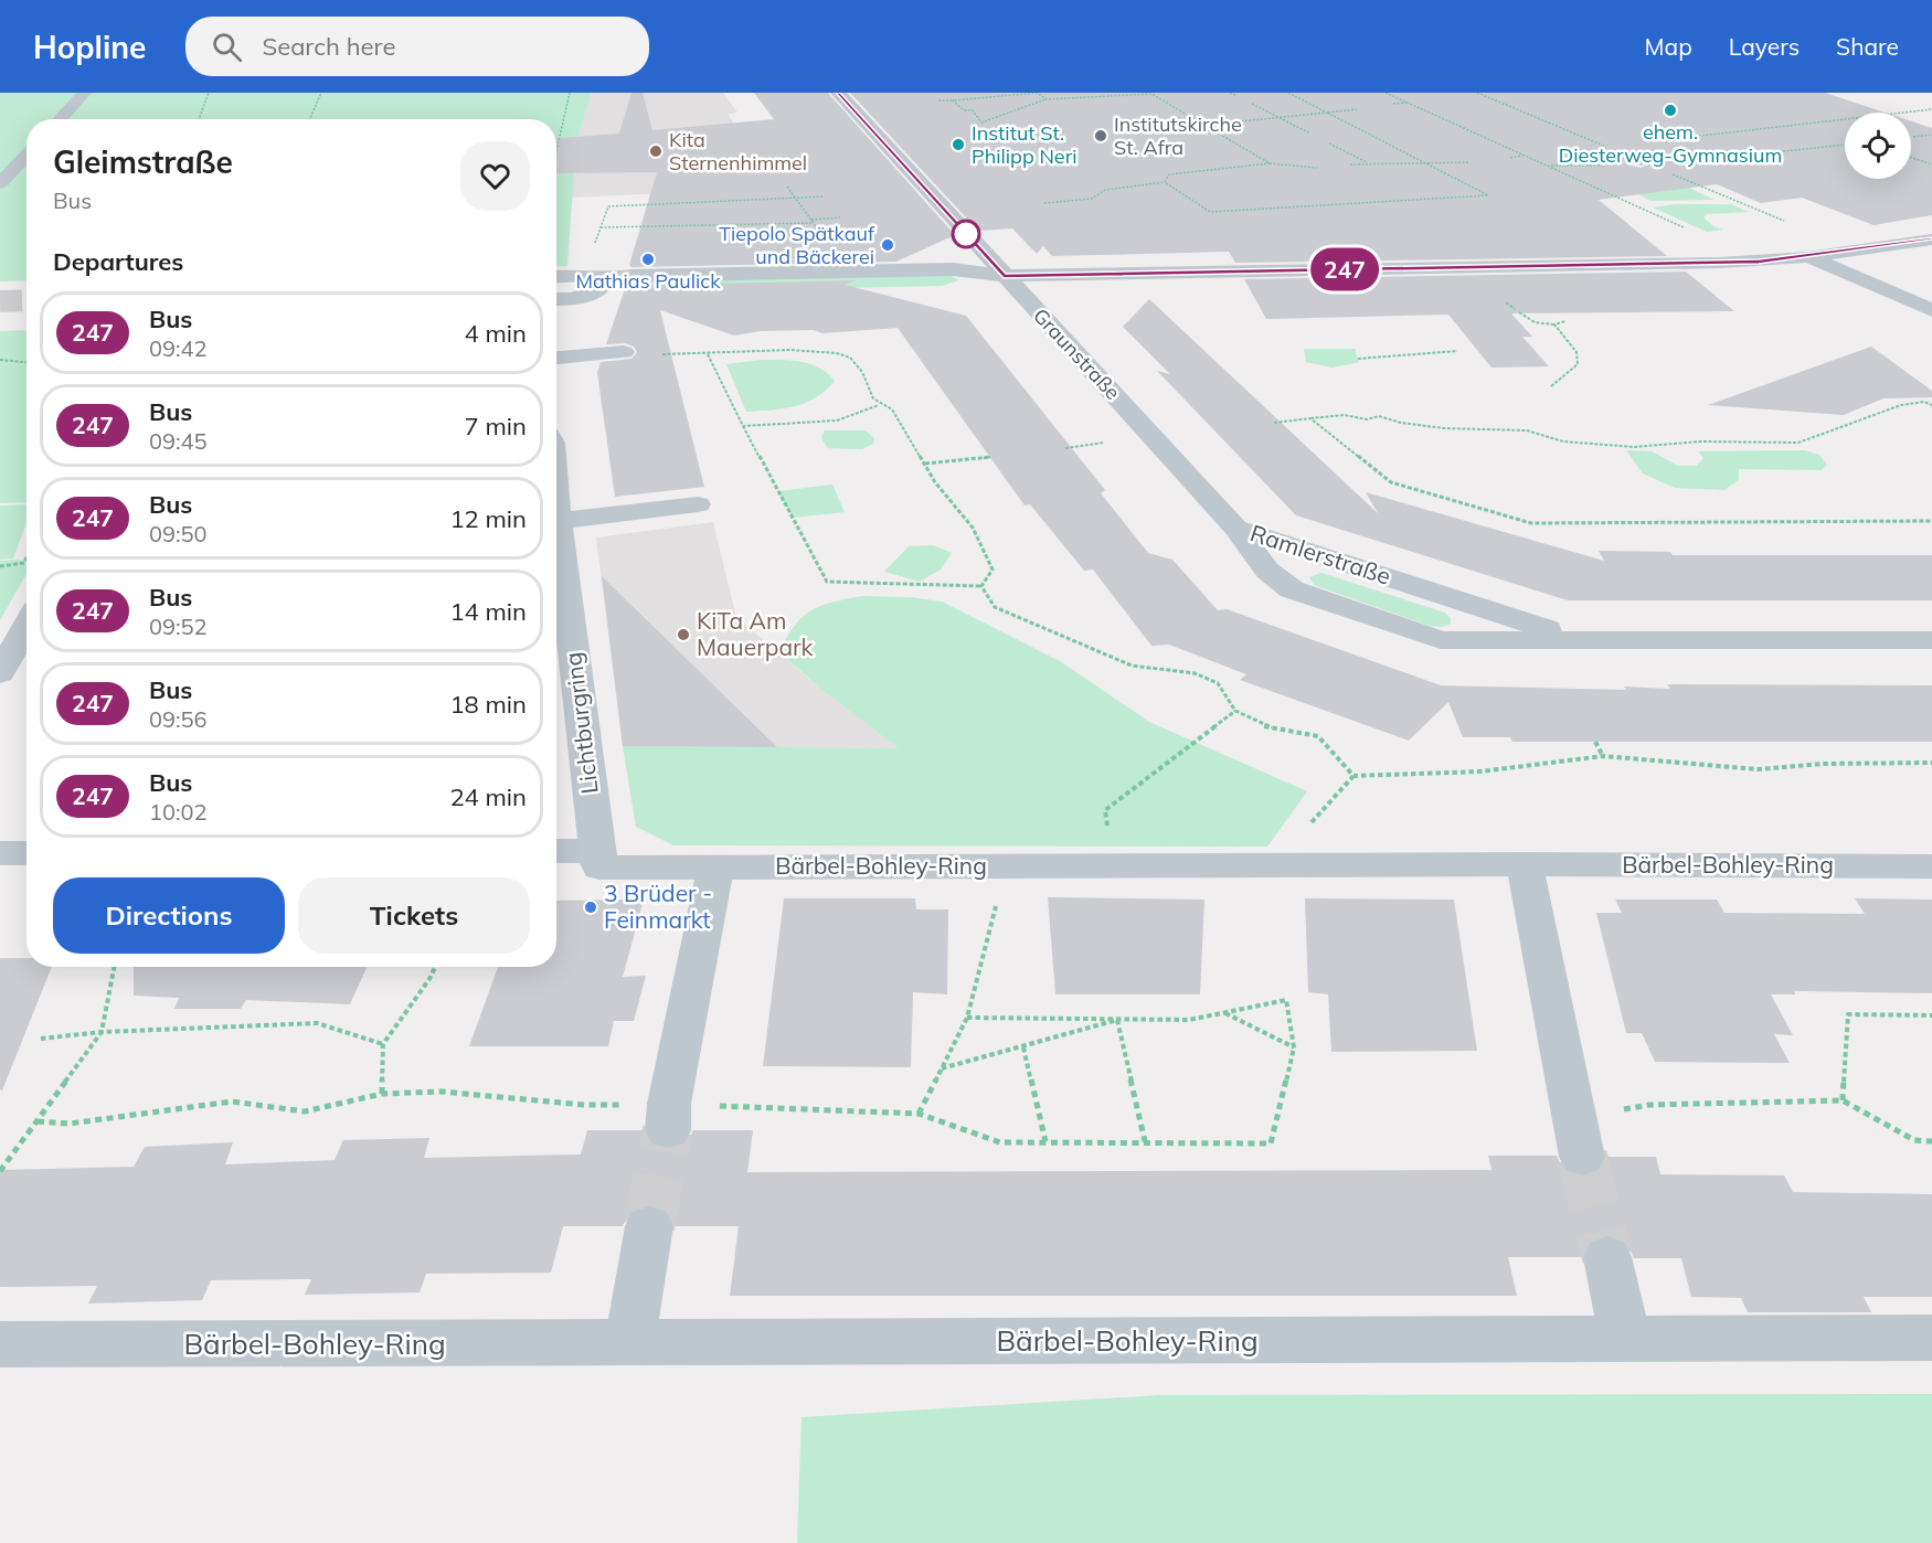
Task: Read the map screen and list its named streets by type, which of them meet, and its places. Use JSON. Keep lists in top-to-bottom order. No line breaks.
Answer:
{"streets":{"street":["Graunstraße","Ramlerstraße","Lichtburgring","Bärbel-Bohley-Ring"]},"crossings":[["Graunstraße","Ramlerstraße"],["Lichtburgring","Bärbel-Bohley-Ring"]],"places":["ehem. Diesterweg-Gymnasium","Institutskirche St. Afra","Institut St. Philipp Neri","Kita Sternenhimmel","Tiepolo Spätkauf und Bäckerei","Mathias Paulick","KiTa Am Mauerpark","3 Brüder - Feinmarkt"],"lines":["bus line 247"],"page":{"header":"Hopline","search":"Search here","nav":["Map","Layers","Share"],"on_map":"247","heading":[["Gleimstraße","Bus"],"Departures"],"list":[{"mark":"247","name":"Bus","note":"09:42","value":"4 min"},{"mark":"247","name":"Bus","note":"09:45","value":"7 min"},{"mark":"247","name":"Bus","note":"09:50","value":"12 min"},{"mark":"247","name":"Bus","note":"09:52","value":"14 min"},{"mark":"247","name":"Bus","note":"09:56","value":"18 min"},{"mark":"247","name":"Bus","note":"10:02","value":"24 min"}],"buttons":["Directions","Tickets"]}}
